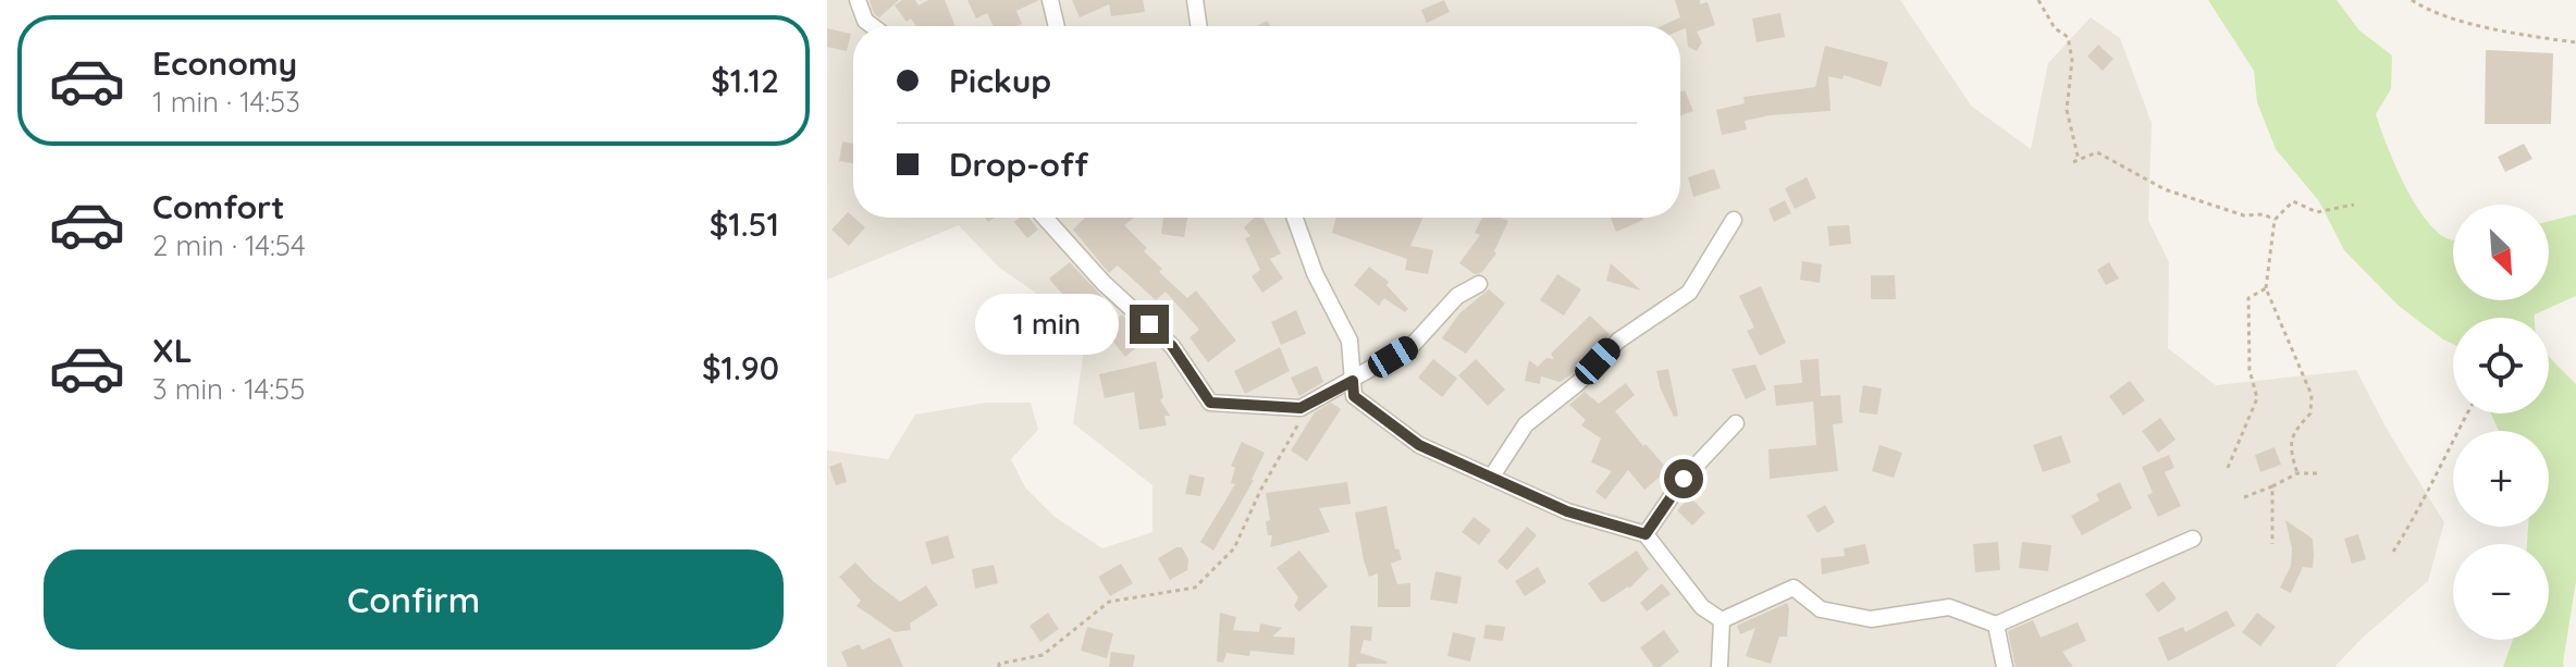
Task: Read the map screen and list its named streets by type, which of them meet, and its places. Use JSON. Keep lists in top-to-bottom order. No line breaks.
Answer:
{"north":"bottom right","page":{"list":[{"name":"Economy","note":"1 min · 14:53","value":"$1.12"},{"name":"Comfort","note":"2 min · 14:54","value":"$1.51"},{"name":"XL","note":"3 min · 14:55","value":"$1.90"}],"banner":["Pickup","Drop-off"],"map_buttons":["+","−"],"bubble":"1 min","buttons":"Confirm"}}
